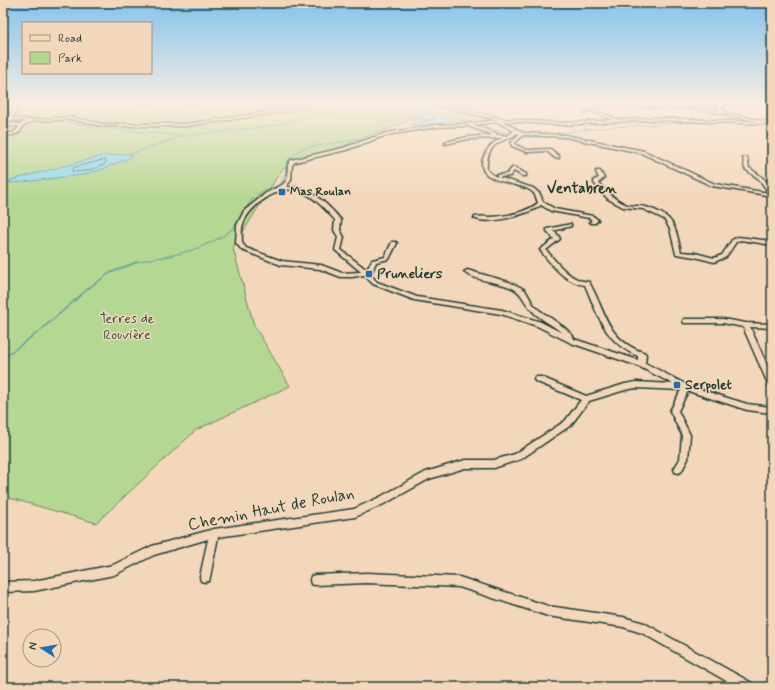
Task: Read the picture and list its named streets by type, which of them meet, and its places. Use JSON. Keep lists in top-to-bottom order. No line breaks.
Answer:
{"streets":{"street":["Chemin Haut de Roulan"]},"districts":["Ventabren"],"parks":["Terres de Rouvière"],"places":{"transit":["Mas Roulan","Pruneliers","Serpolet"]},"legend":["Road","Park"],"north":"left"}
